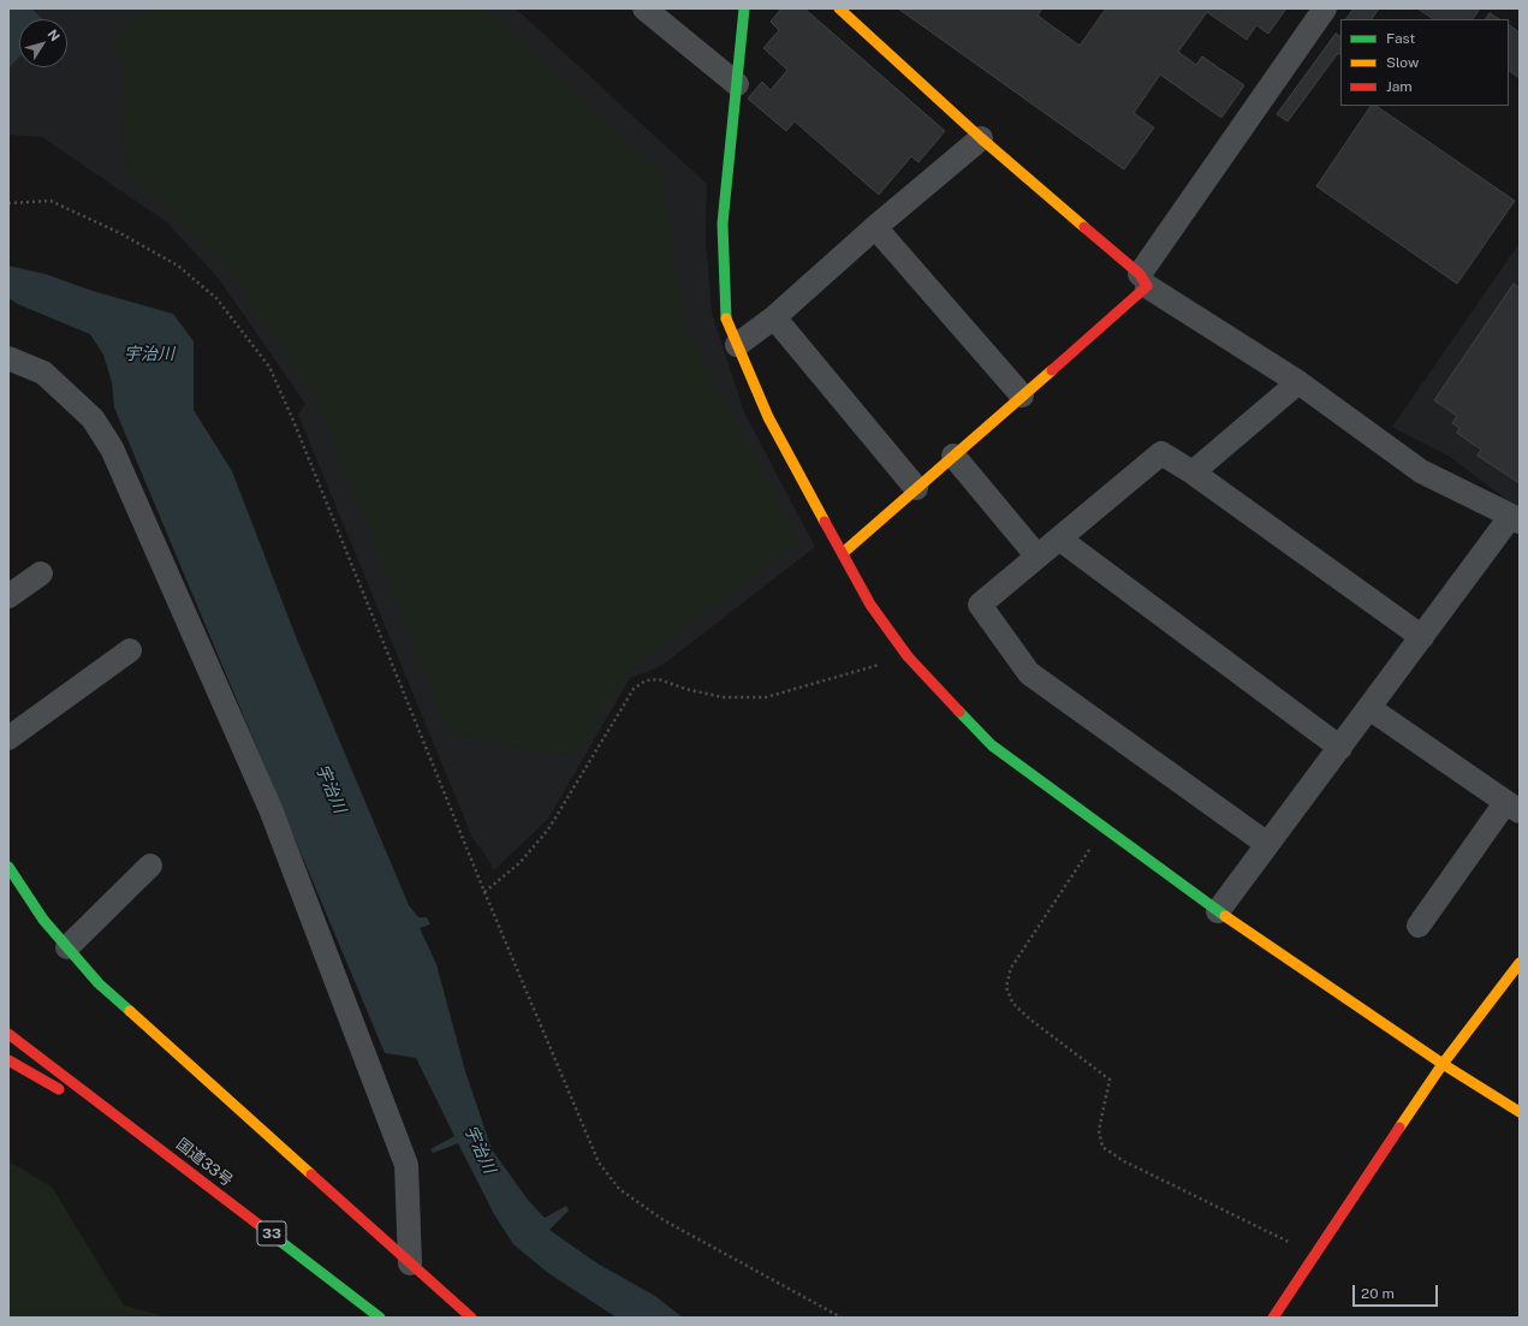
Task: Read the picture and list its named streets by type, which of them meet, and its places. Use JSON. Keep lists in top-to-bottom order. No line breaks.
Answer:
{"streets":{"main road":["国道33号","33"]},"crossings":[["国道33号","33"]],"water":["宇治川"],"legend":["Fast","Slow","Jam"],"scale_bar":"20 m","north":"top right"}
